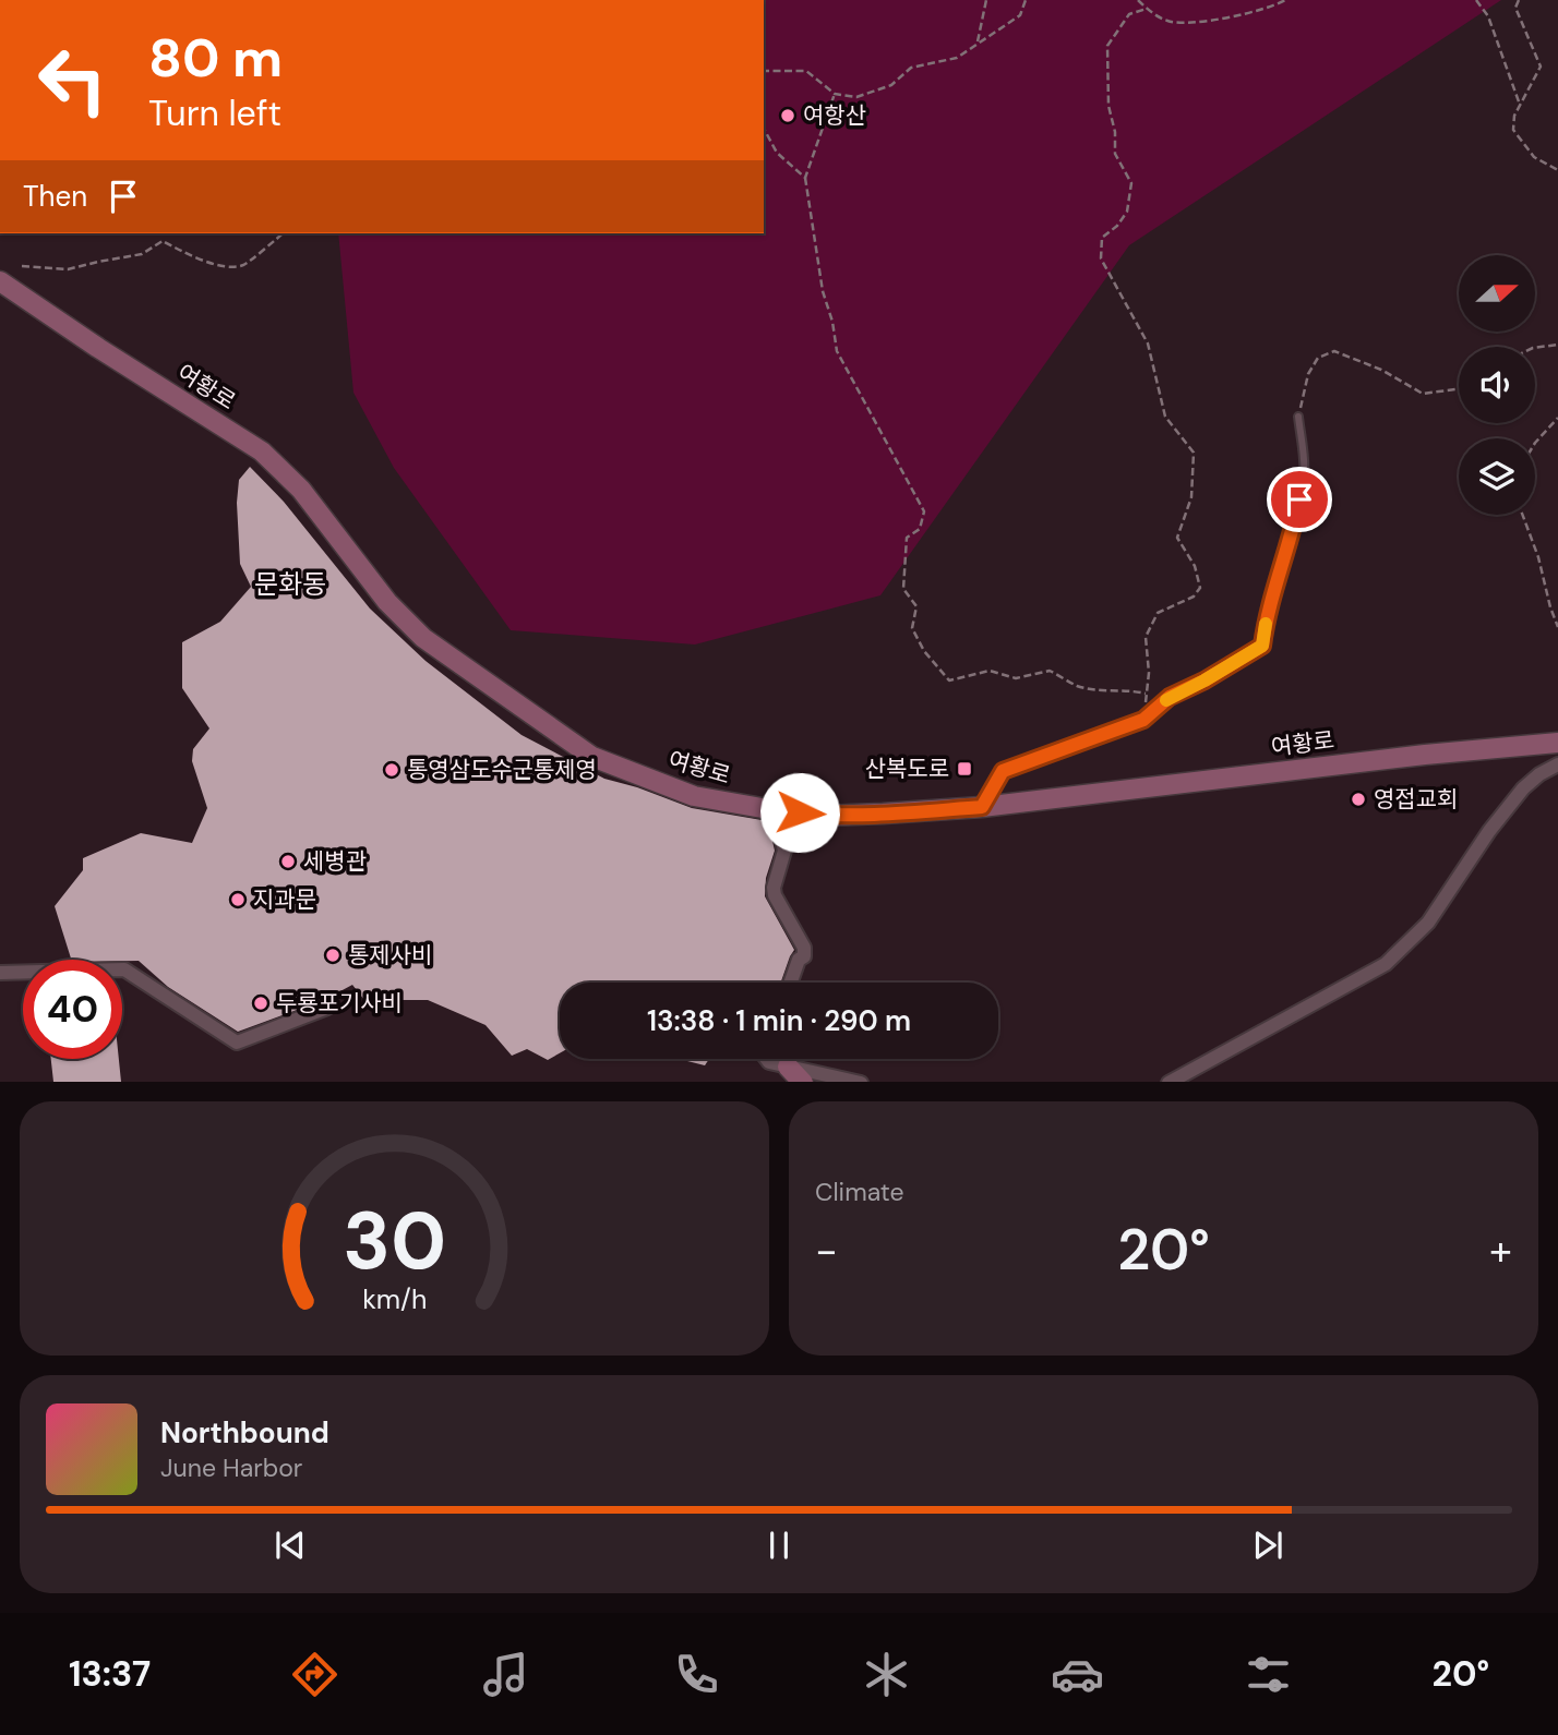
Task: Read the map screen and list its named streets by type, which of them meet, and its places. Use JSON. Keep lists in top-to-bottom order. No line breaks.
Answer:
{"streets":{"street":["여황로"]},"districts":["문화동"],"places":{"other":["여항산","통영삼도수군통제영","영접교회","세병관","지과문","통제사비","두룡포기사비"],"transit":["산복도로"]},"north":"right","page":{"turn":["80 m","Turn left"],"then":"Then","limit":"40","trip":"13:38 · 1 min · 290 m","tile":"Climate","heat":["−","20°","+"],"song":["Northbound","June Harbor"],"tabs":["13:37","20°"],"gauge":["30","km/h"]}}
